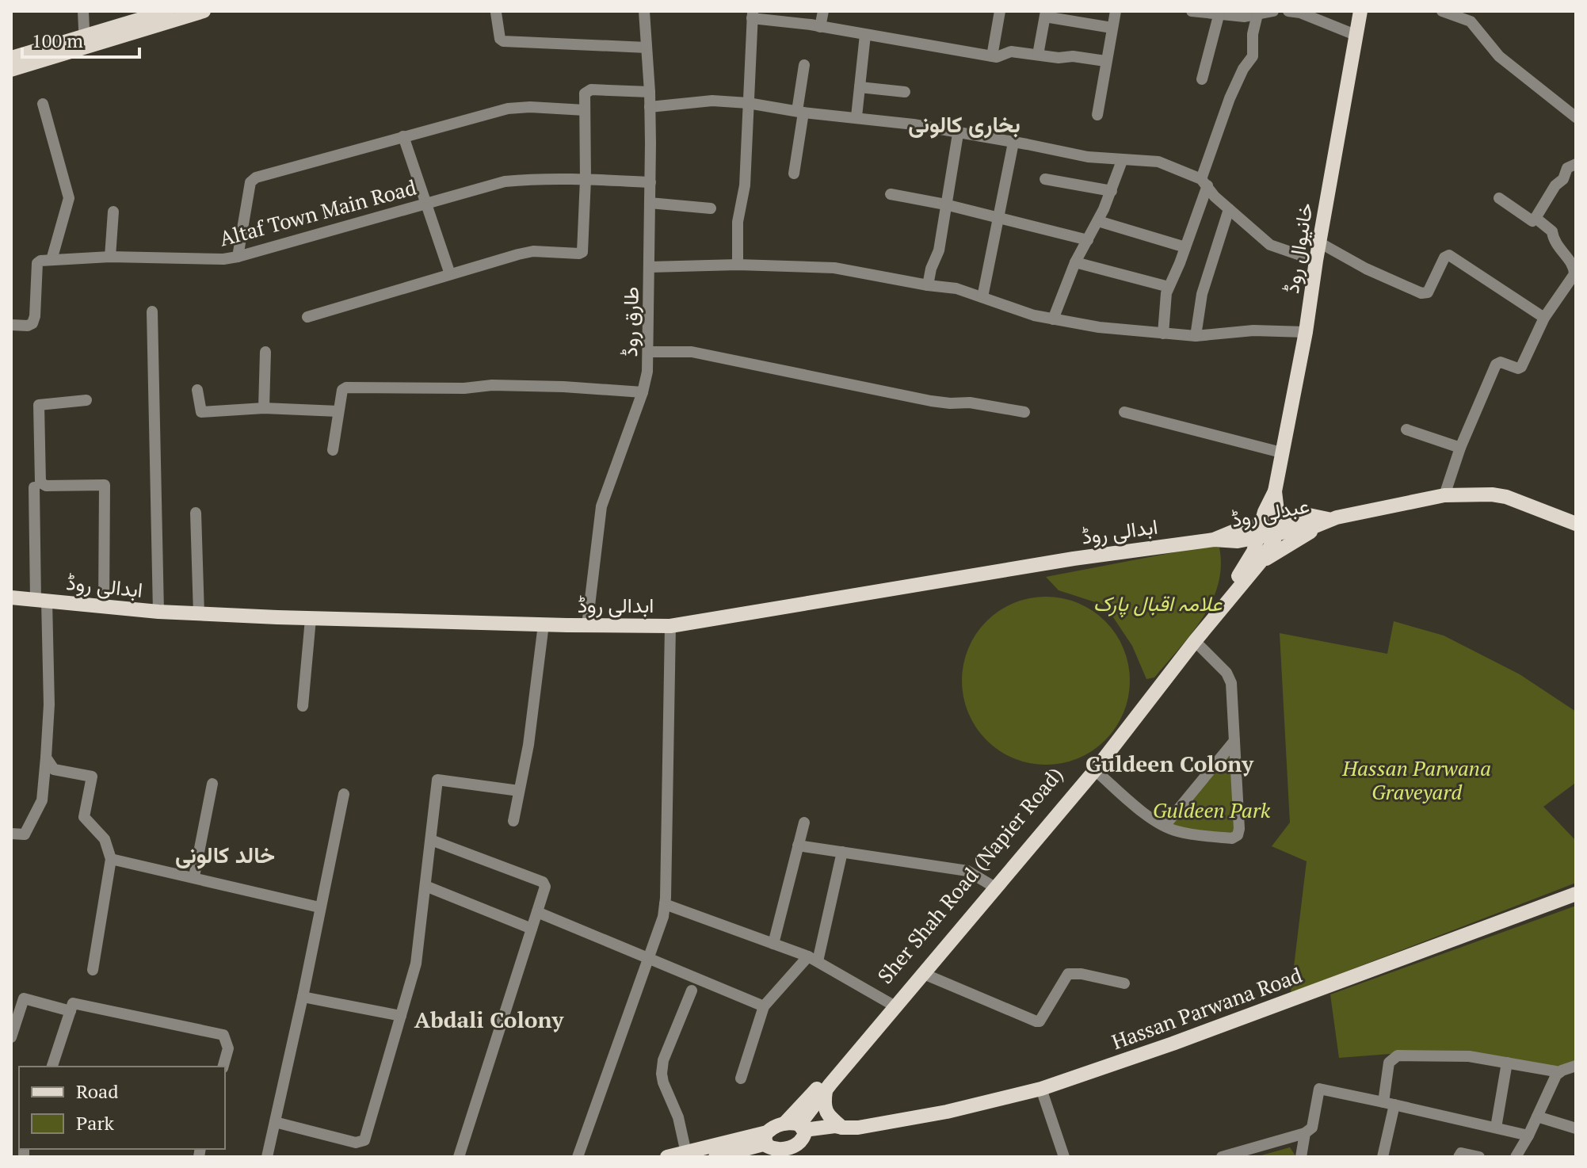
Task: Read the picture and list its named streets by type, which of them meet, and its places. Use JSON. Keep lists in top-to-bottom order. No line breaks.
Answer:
{"streets":{"main road":["خانیوال روڈ","عبدلی روڈ","ابدالی روڈ","Sher Shah Road (Napier Road)","Hassan Parwana Road"],"street":["Altaf Town Main Road","طارق روڈ"]},"crossings":[["Altaf Town Main Road","طارق روڈ"],["خانیوال روڈ","عبدلی روڈ"],["طارق روڈ","ابدالی روڈ"],["عبدلی روڈ","ابدالی روڈ"]],"districts":["بخاری کالونی","Guldeen Colony","خالد کالونی","Abdali Colony"],"parks":["علامہ اقبال پارک","Hassan Parwana Graveyard","Guldeen Park"],"legend":["Road","Park"],"scale_bar":"100 m"}
